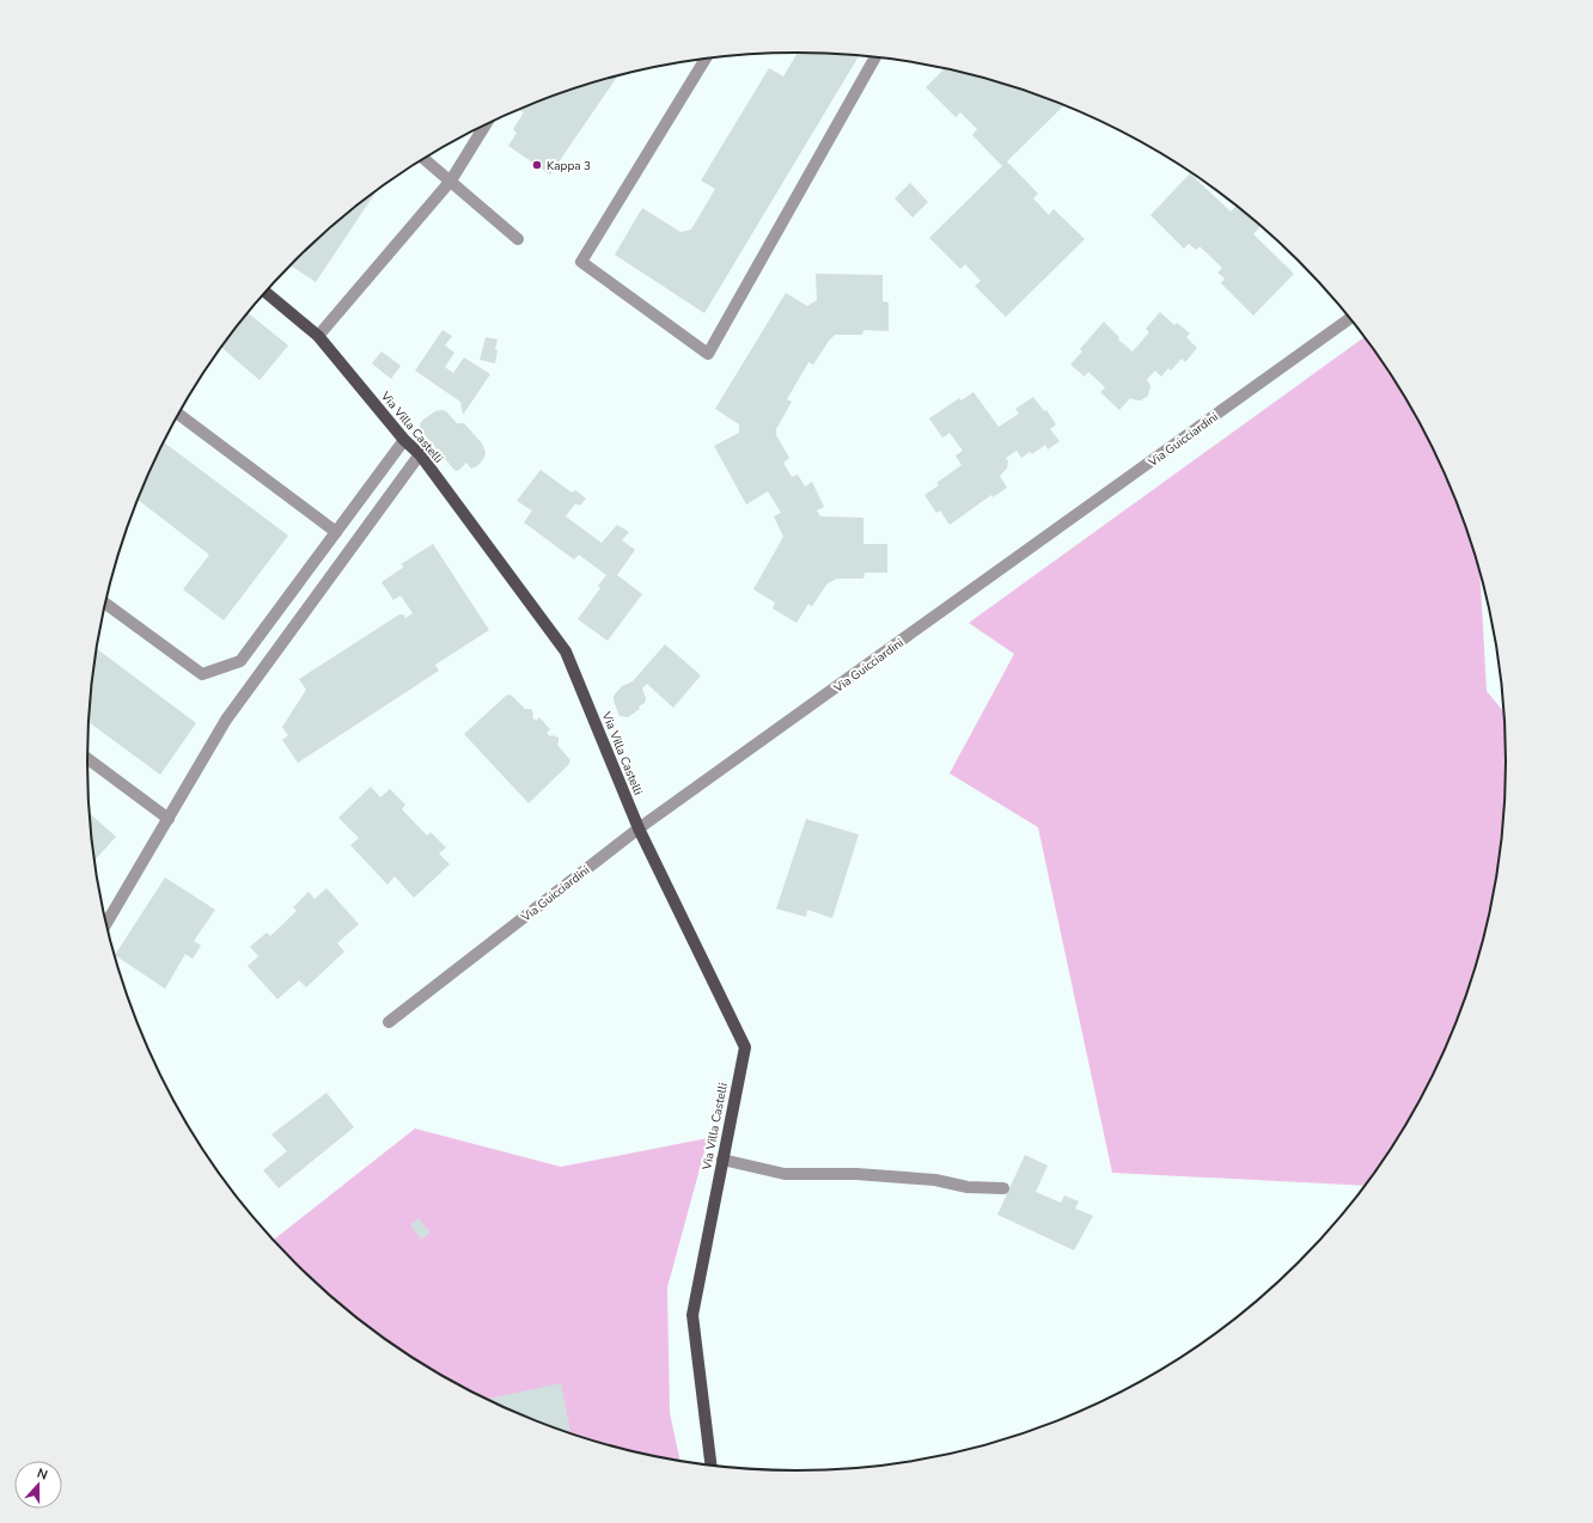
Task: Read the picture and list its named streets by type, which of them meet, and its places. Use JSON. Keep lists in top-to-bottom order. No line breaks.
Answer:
{"streets":{"main road":["Via Villa Castelli"],"street":["Via Guicciardini"]},"crossings":[["Via Villa Castelli","Via Guicciardini"]],"places":["Kappa 3"],"north":"top"}
